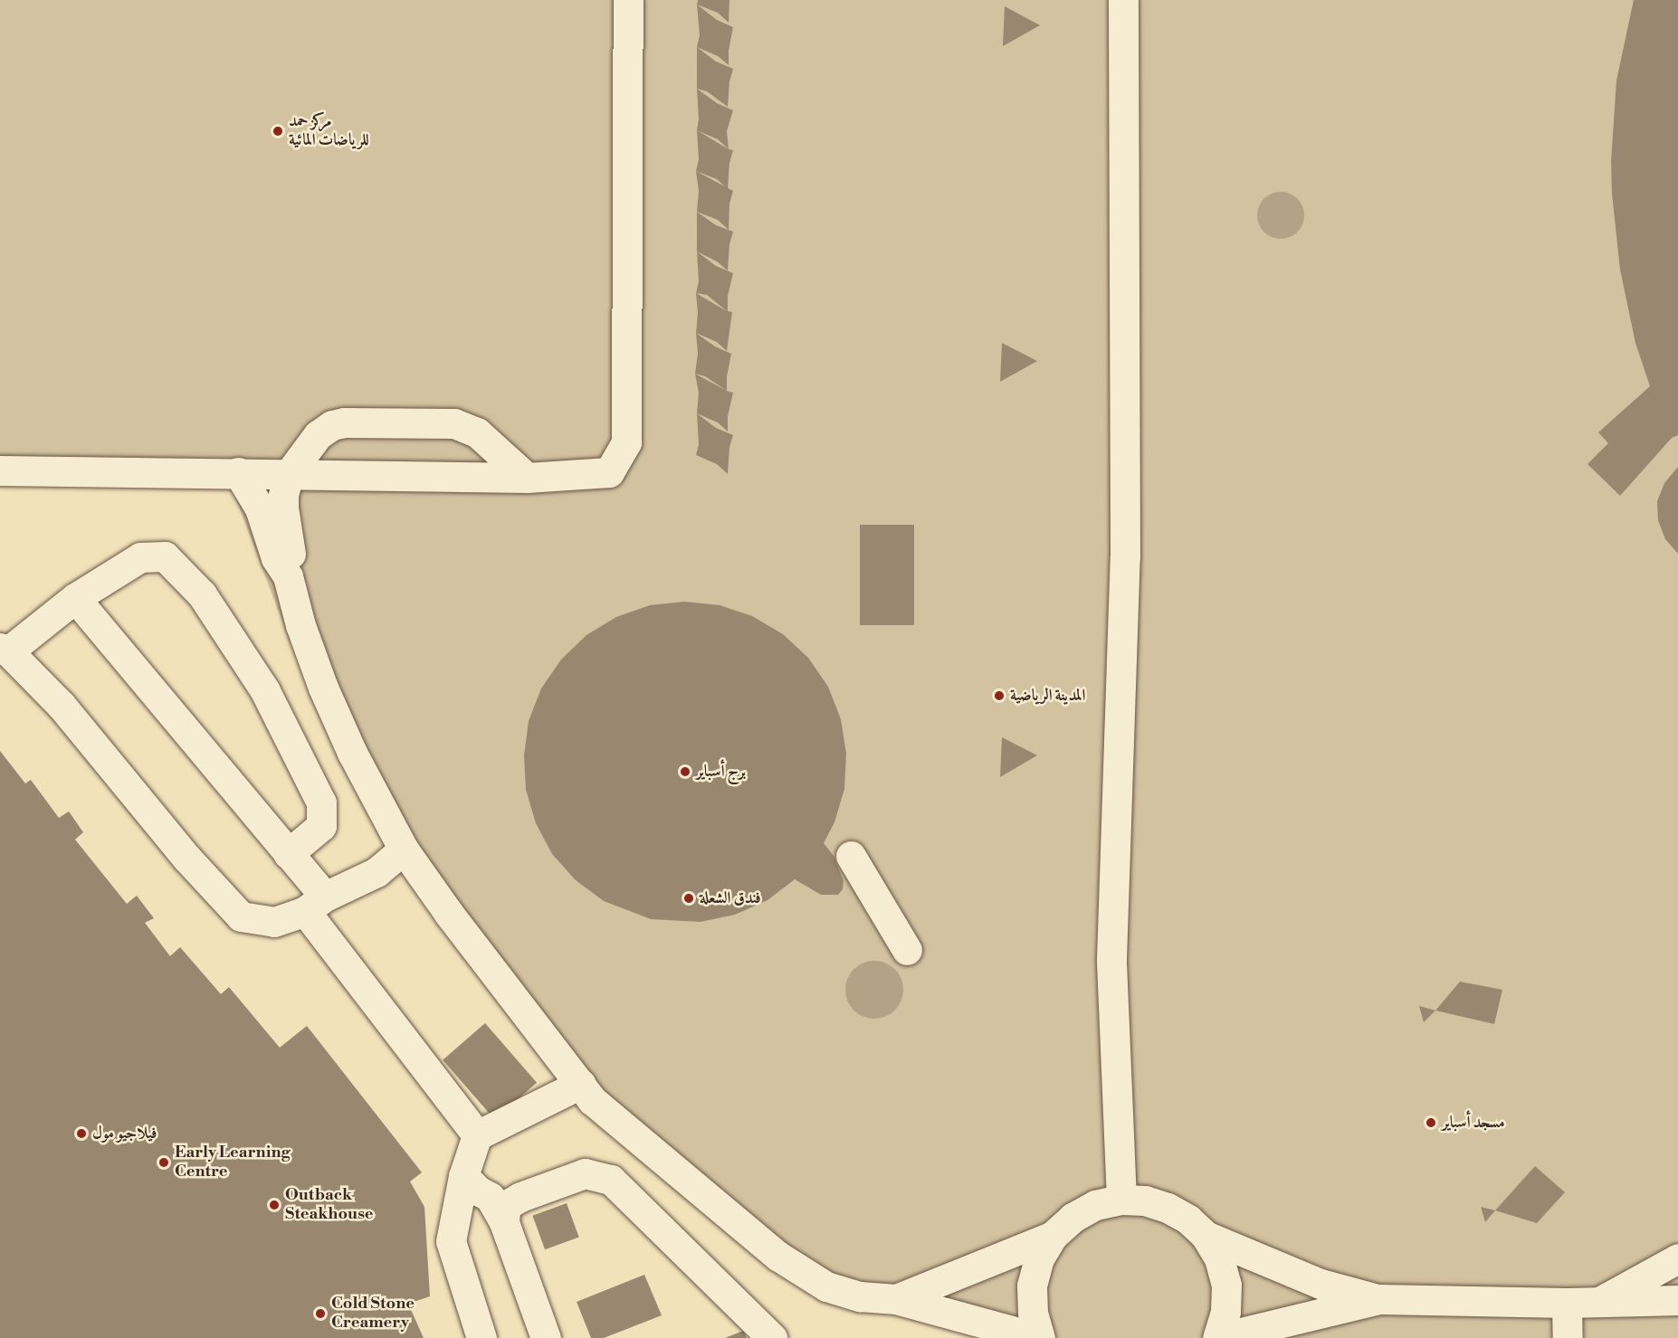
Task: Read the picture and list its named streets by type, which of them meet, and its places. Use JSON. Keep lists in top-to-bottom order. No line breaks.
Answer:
{"places":["مركز حمد للرياضات المائية","المدينة الرياضية","برج أسباير","فندق الشعلة","مسجد أسباير","فيلاجيو مول","Early Learning Centre","Outback Steakhouse","Cold Stone Creamery"]}
